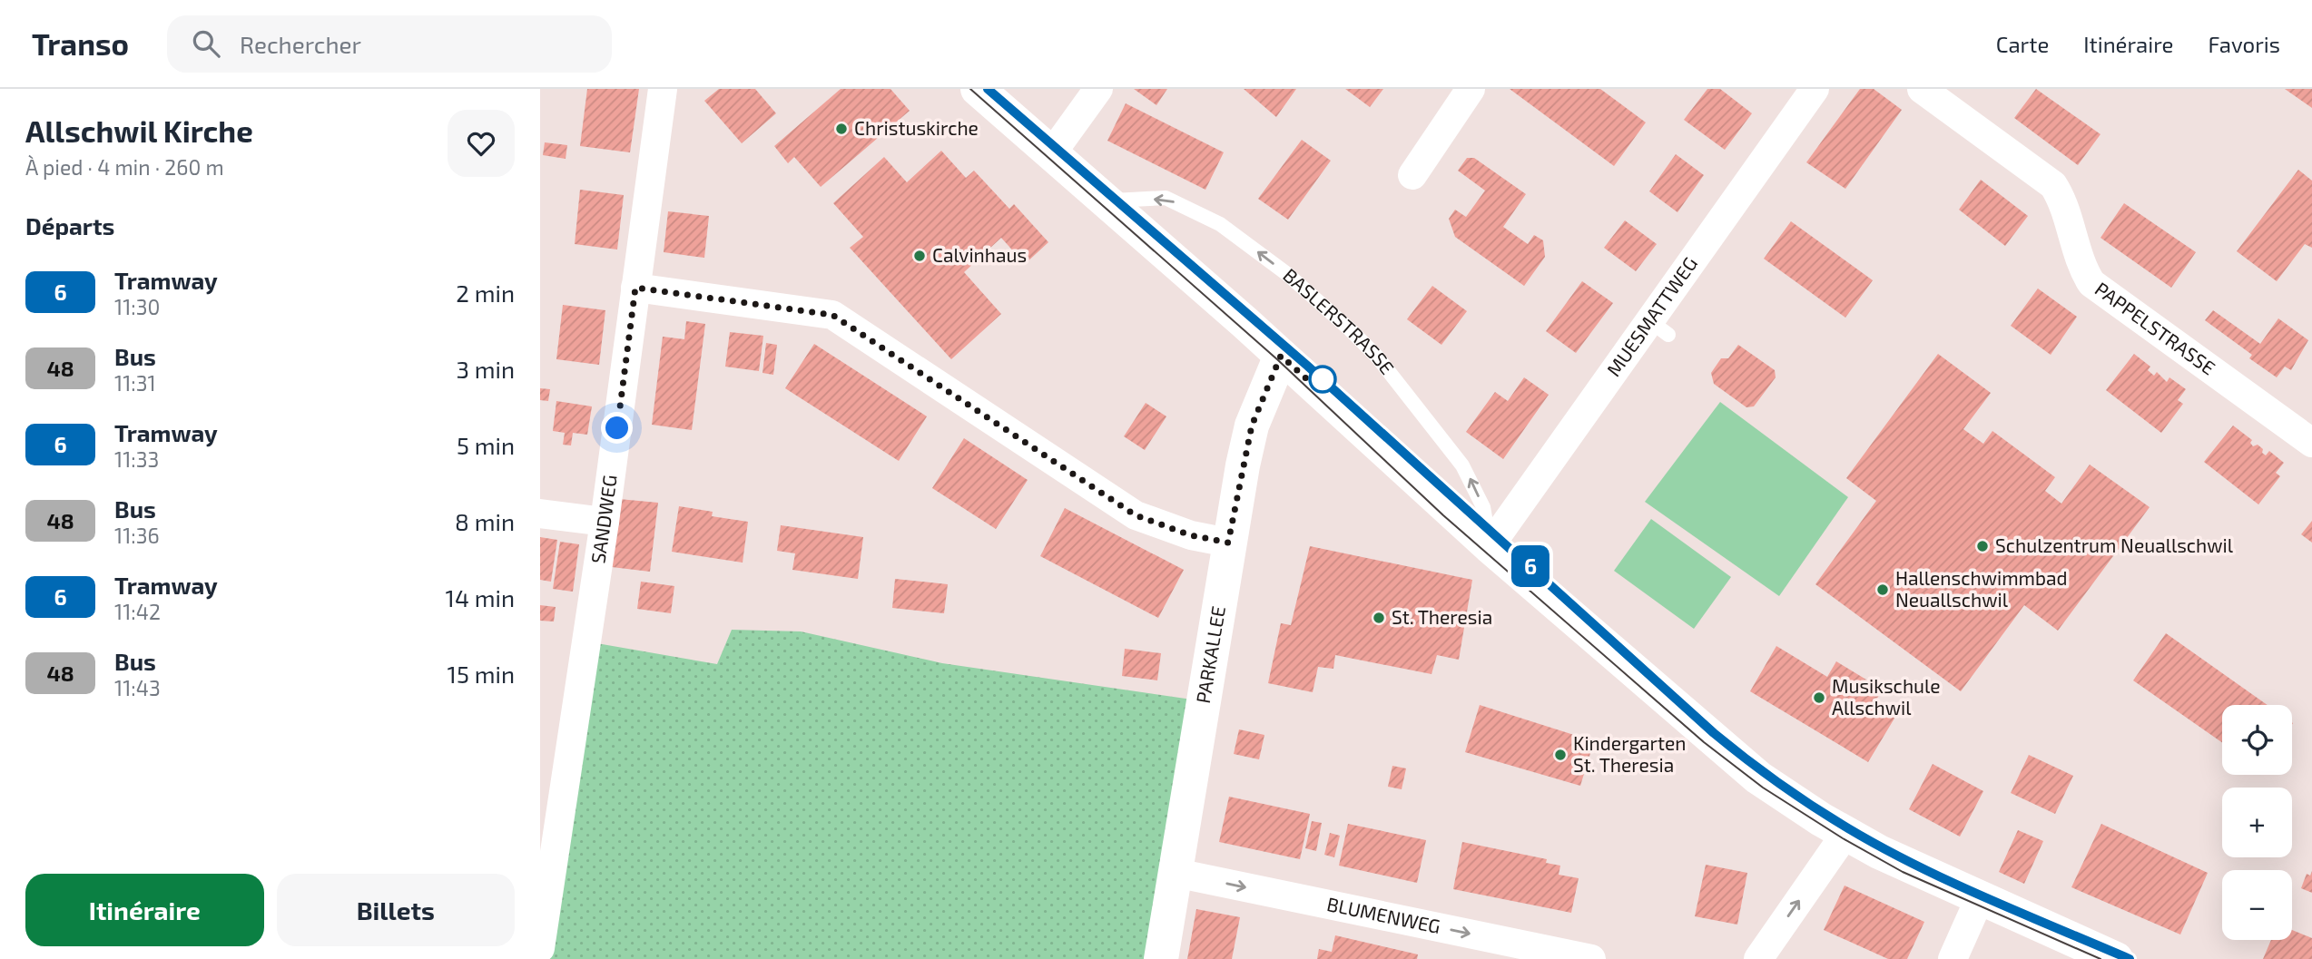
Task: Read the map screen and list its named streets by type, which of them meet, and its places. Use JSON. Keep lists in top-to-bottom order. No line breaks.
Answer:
{"streets":{"main road":["PARKALLEE"],"street":["MUESMATTWEG","PAPPELSTRASSE","SANDWEG","BLUMENWEG"],"lane":["BASLERSTRASSE"]},"crossings":[["MUESMATTWEG","BASLERSTRASSE"],["PARKALLEE","BLUMENWEG"]],"one_way":["BASLERSTRASSE","BLUMENWEG"],"places":["Christuskirche","Calvinhaus","Schulzentrum Neuallschwil","Hallenschwimmbad Neuallschwil","St. Theresia","Musikschule Allschwil","Kindergarten St. Theresia"],"lines":["tram line 6"],"page":{"header":"Transo","search":"Rechercher","nav":["Carte","Itinéraire","Favoris"],"heading":[["Allschwil Kirche","À pied · 4 min · 260 m"],"Départs"],"on_map":"6","list":[{"mark":"6","name":"Tramway","note":"11:30","value":"2 min"},{"mark":"48","name":"Bus","note":"11:31","value":"3 min"},{"mark":"6","name":"Tramway","note":"11:33","value":"5 min"},{"mark":"48","name":"Bus","note":"11:36","value":"8 min"},{"mark":"6","name":"Tramway","note":"11:42","value":"14 min"},{"mark":"48","name":"Bus","note":"11:43","value":"15 min"}],"map_buttons":["+","−"],"buttons":["Itinéraire","Billets"]}}
